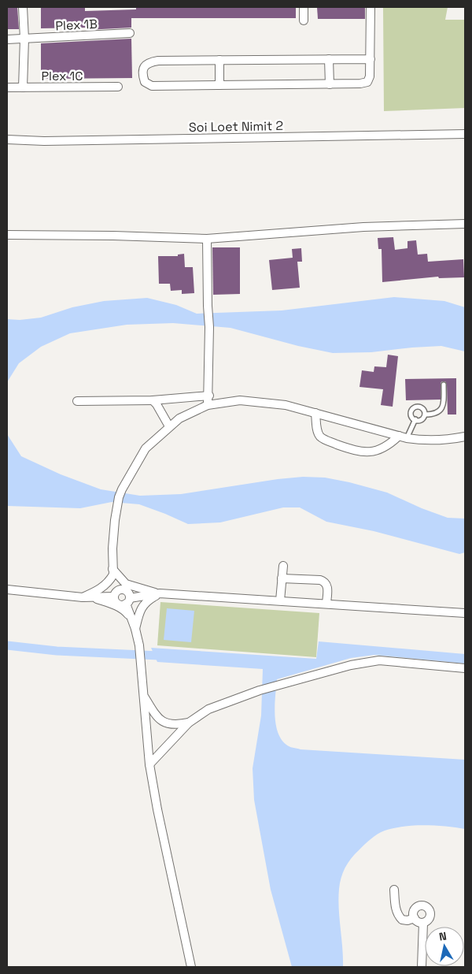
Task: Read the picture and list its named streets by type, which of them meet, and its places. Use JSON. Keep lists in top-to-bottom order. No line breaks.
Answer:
{"streets":{"street":["Plex 1B","Plex 1C","Soi Loet Nimit 2"]},"north":"top"}
